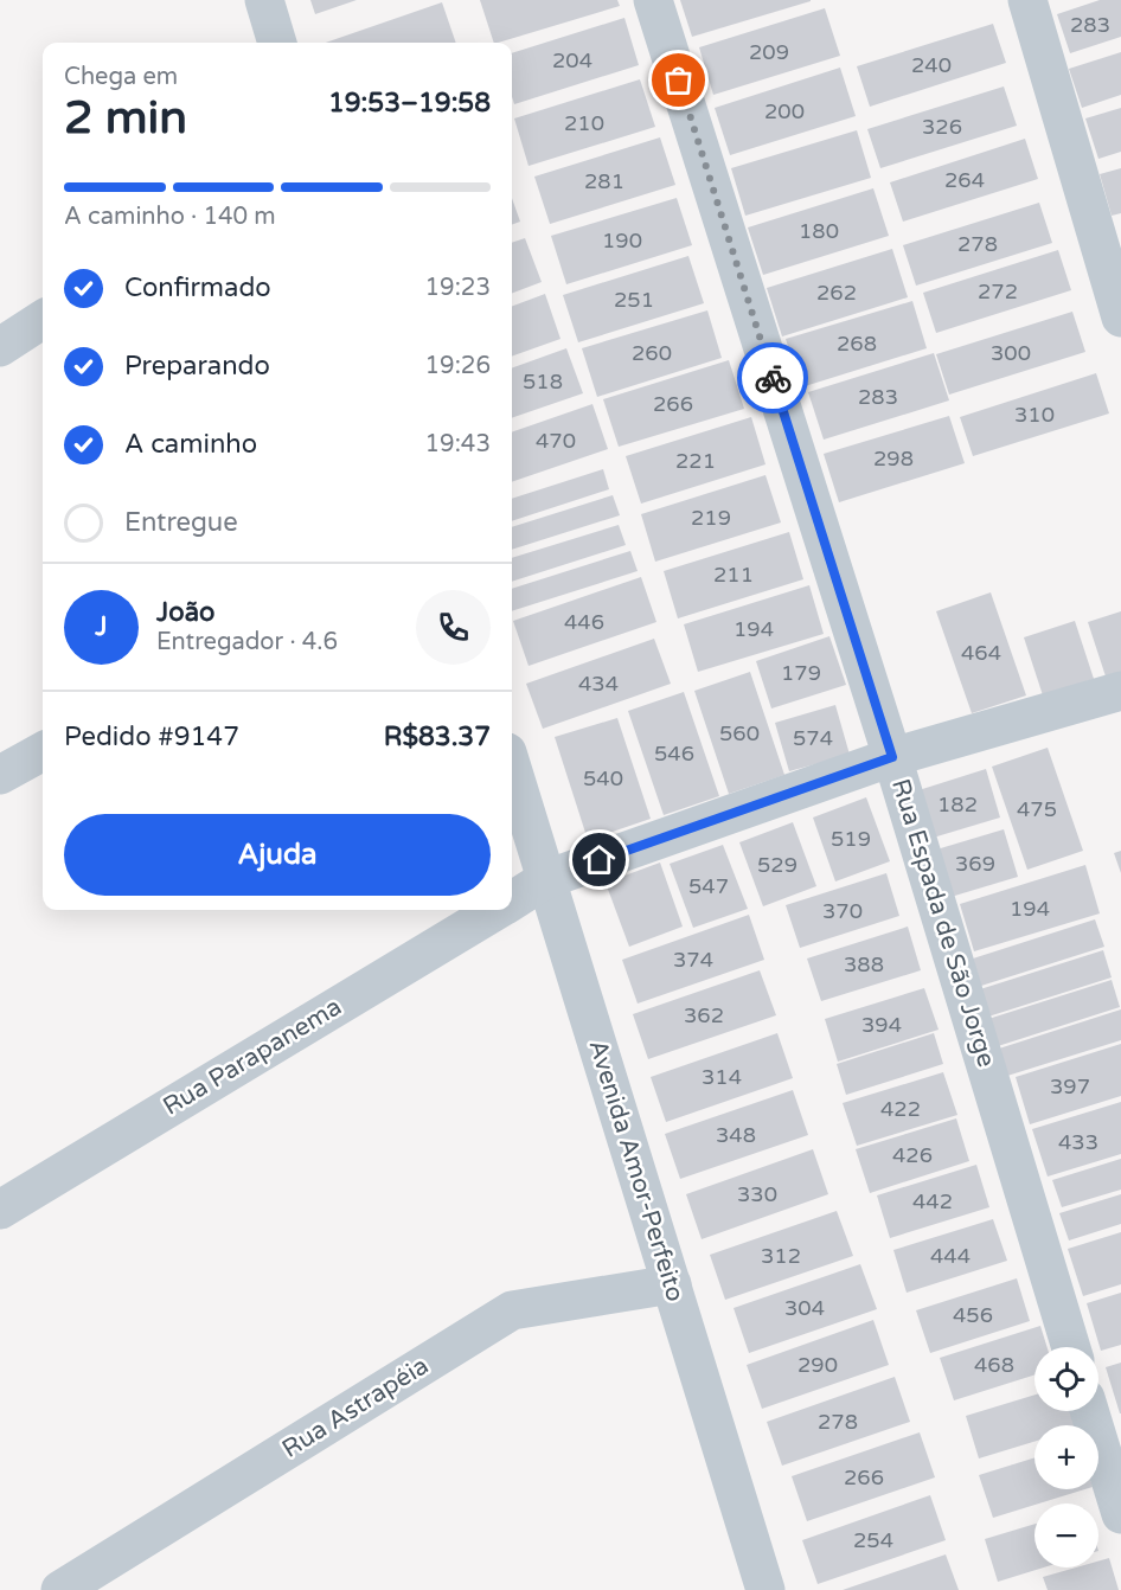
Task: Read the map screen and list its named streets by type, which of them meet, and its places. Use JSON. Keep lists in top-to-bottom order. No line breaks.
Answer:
{"streets":{"street":["Rua Espada de São Jorge","Rua Parapanema","Avenida Amor-Perfeito","Rua Astrapéia"]},"crossings":[["Rua Espada de São Jorge","Rua Parapanema"],["Rua Parapanema","Avenida Amor-Perfeito"],["Avenida Amor-Perfeito","Rua Astrapéia"]],"house_numbers":["283","209","204","240","200","210","326","264","281","180","190","278","272","262","251","268","260","300","518","283","266","310","470","298","221","219","211","446","194","464","179","434","560","574","546","540","182","475","519","369","529","547","194","370","374","388","362","394","314","397","422","348","433","426","330","442","312","444","304","456","290","468","278","266","254"],"page":{"heading":["2 min","Chega em","19:53–19:58"],"panel":["João","Entregador · 4.6","Pedido #9147","R$83.37"],"bar":"A caminho · 140 m","list":[["Confirmado","19:23"],["Preparando","19:26"],["A caminho","19:43"],"Entregue"],"round":"J","buttons":"Ajuda","map_buttons":["+","−"]}}
